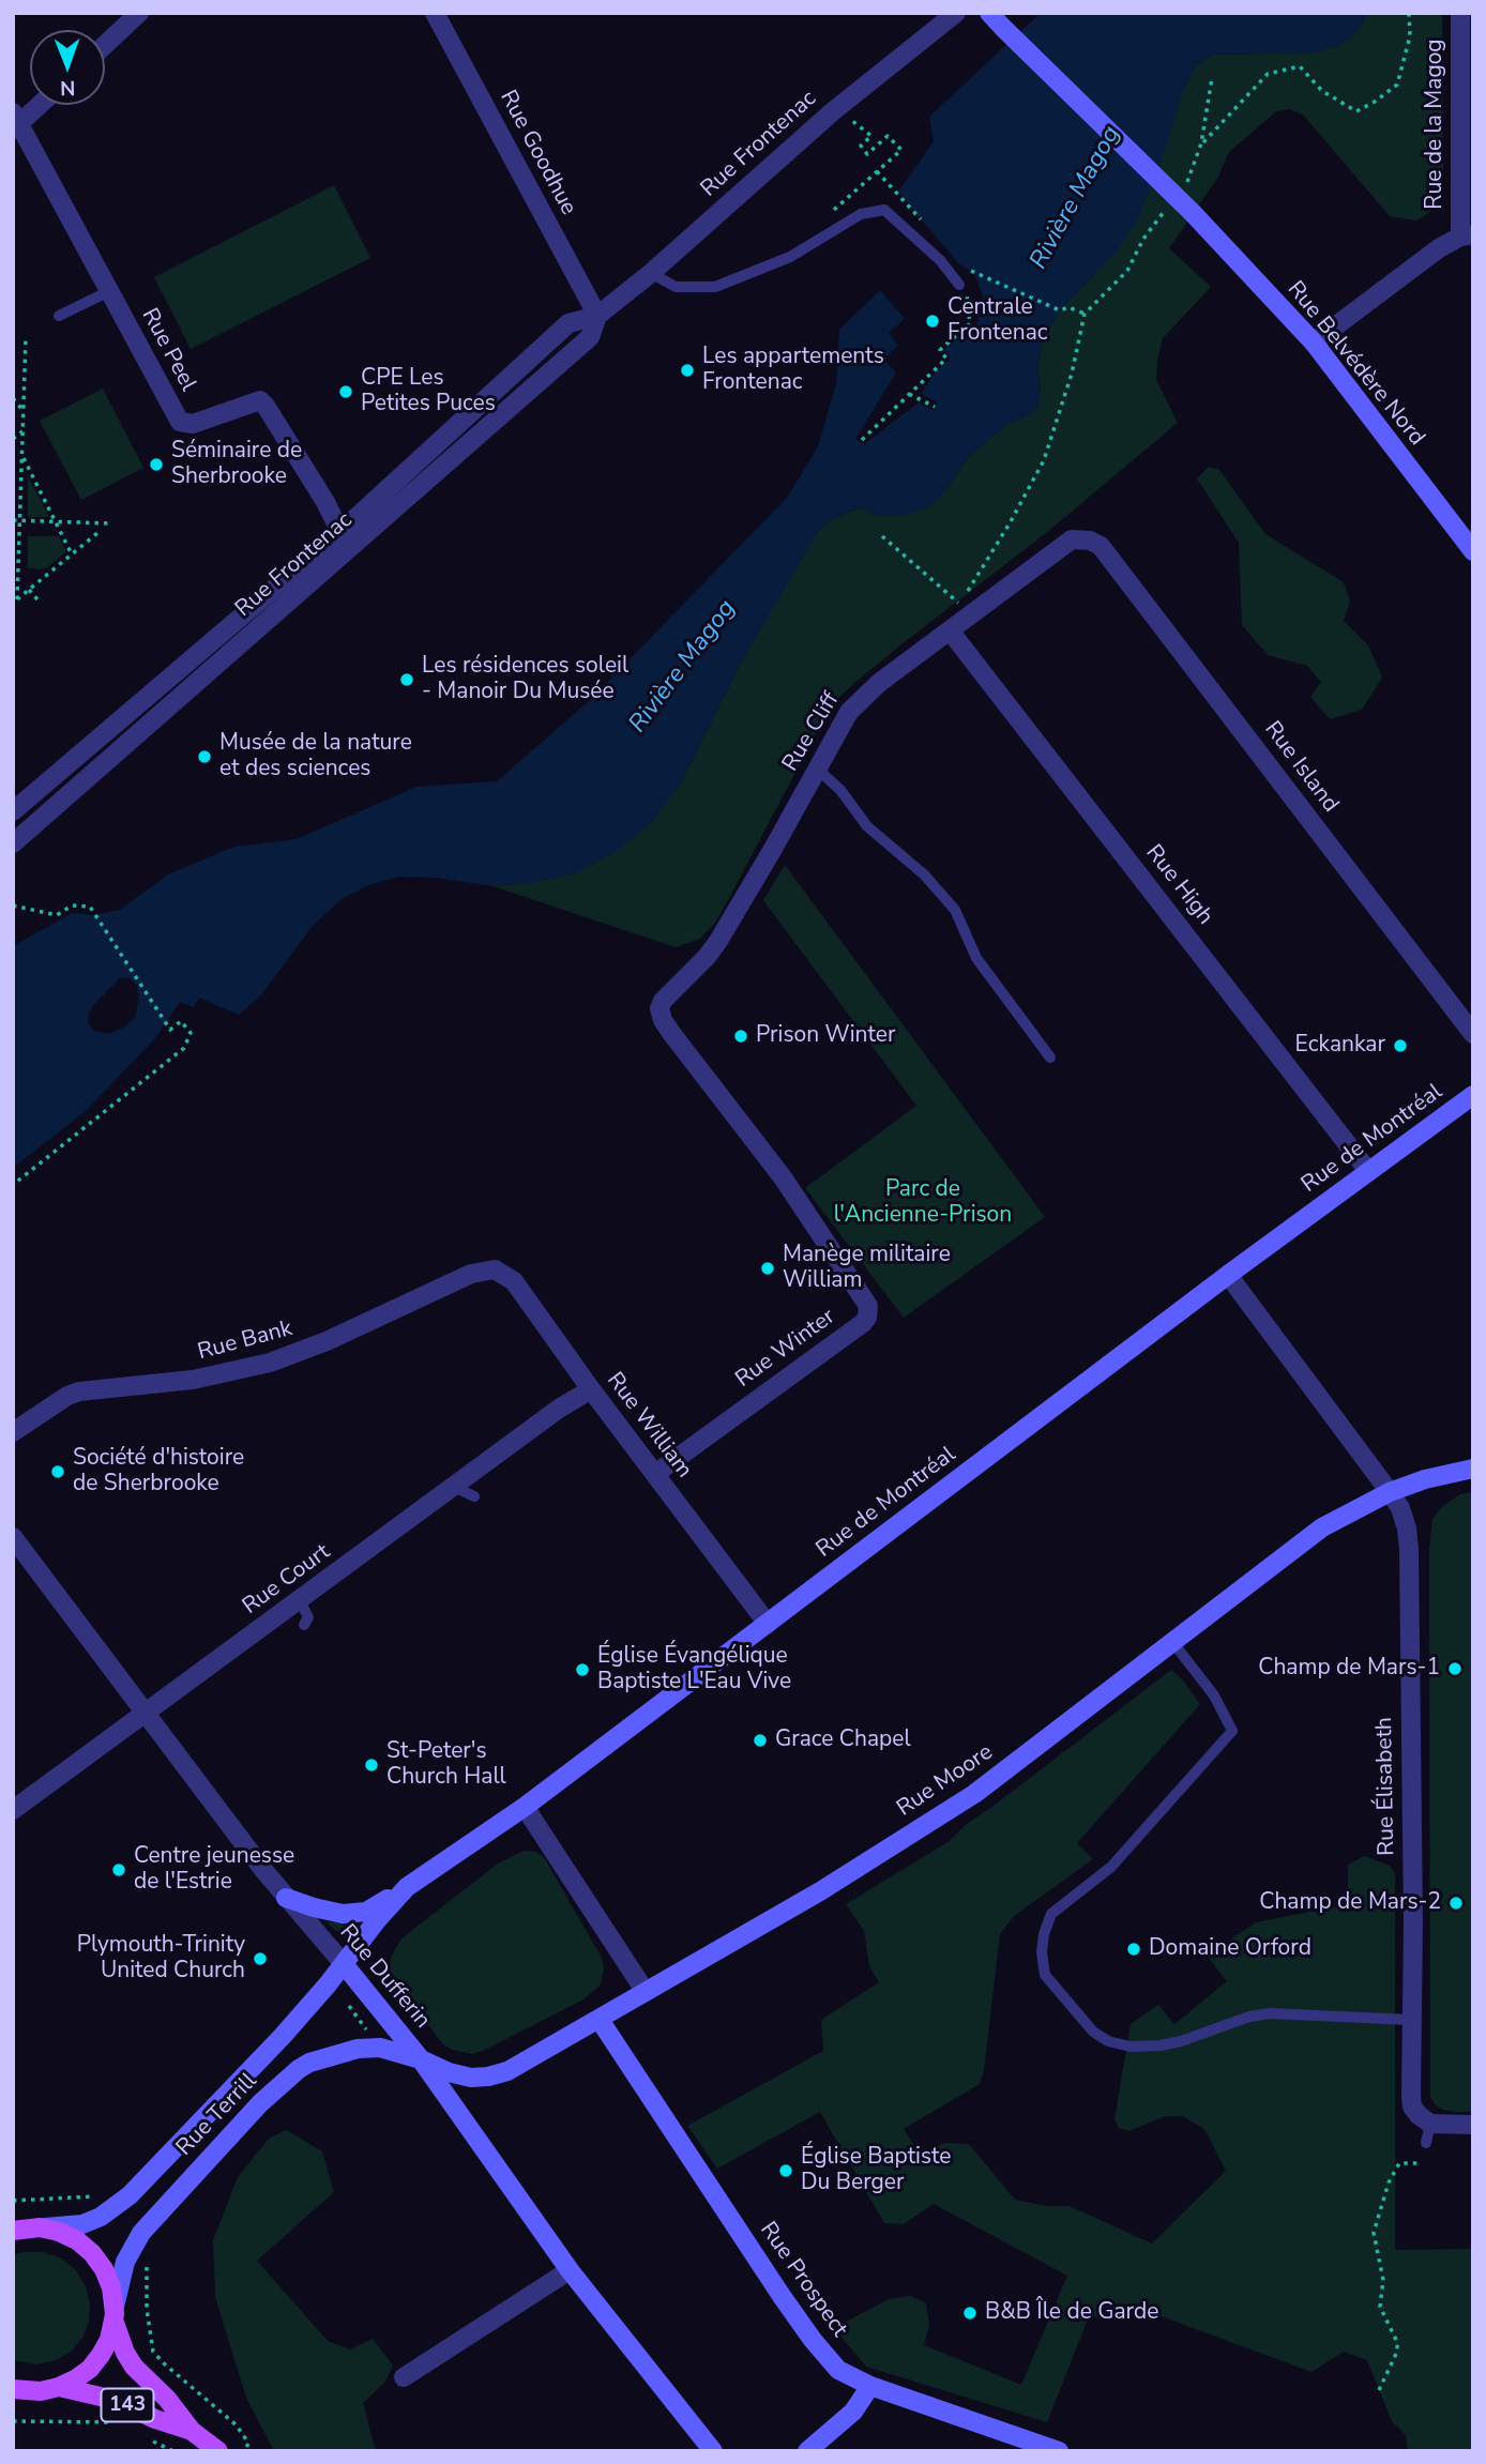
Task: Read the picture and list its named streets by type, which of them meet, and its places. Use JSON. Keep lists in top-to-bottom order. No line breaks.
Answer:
{"streets":{"main road":["143"],"street":["Rue de la Magog","Rue Frontenac","Rue Goodhue","Rue Peel","Rue Belvédère Nord","Rue Cliff","Rue Island","Rue High","Rue de Montréal","Rue Bank","Rue Winter","Rue William","Rue Court","Rue Moore","Rue Élisabeth","Rue Dufferin","Rue Terrill","Rue Prospect"]},"crossings":[["Rue Frontenac","Rue Goodhue"],["Rue Frontenac","Rue Peel"],["Rue Cliff","Rue Island"],["Rue Cliff","Rue High"],["Rue Cliff","Rue Winter"],["Rue High","Rue de Montréal"],["Rue de Montréal","Rue William"],["Rue de Montréal","Rue Élisabeth"],["Rue de Montréal","Rue Dufferin"],["Rue de Montréal","Rue Terrill"],["Rue Bank","Rue William"],["Rue Winter","Rue William"],["Rue William","Rue Court"],["Rue Court","Rue Dufferin"],["Rue Moore","Rue Élisabeth"],["Rue Moore","Rue Dufferin"],["Rue Moore","Rue Terrill"],["Rue Moore","Rue Prospect"],["Rue Dufferin","Rue Terrill"],["Rue Terrill","143"]],"water":["Rivière Magog"],"parks":["Parc de l'Ancienne-Prison"],"places":["Centrale Frontenac","Les appartements Frontenac","CPE Les Petites Puces","Séminaire de Sherbrooke","Les résidences soleil - Manoir Du Musée","Musée de la nature et des sciences","Prison Winter","Eckankar","Manège militaire William","Société d'histoire de Sherbrooke","Champ de Mars-1","Église Évangélique Baptiste L'Eau Vive","Grace Chapel","St-Peter's Church Hall","Centre jeunesse de l'Estrie","Champ de Mars-2","Domaine Orford","Plymouth-Trinity United Church","Église Baptiste Du Berger","B&B Île de Garde"],"north":"bottom"}
